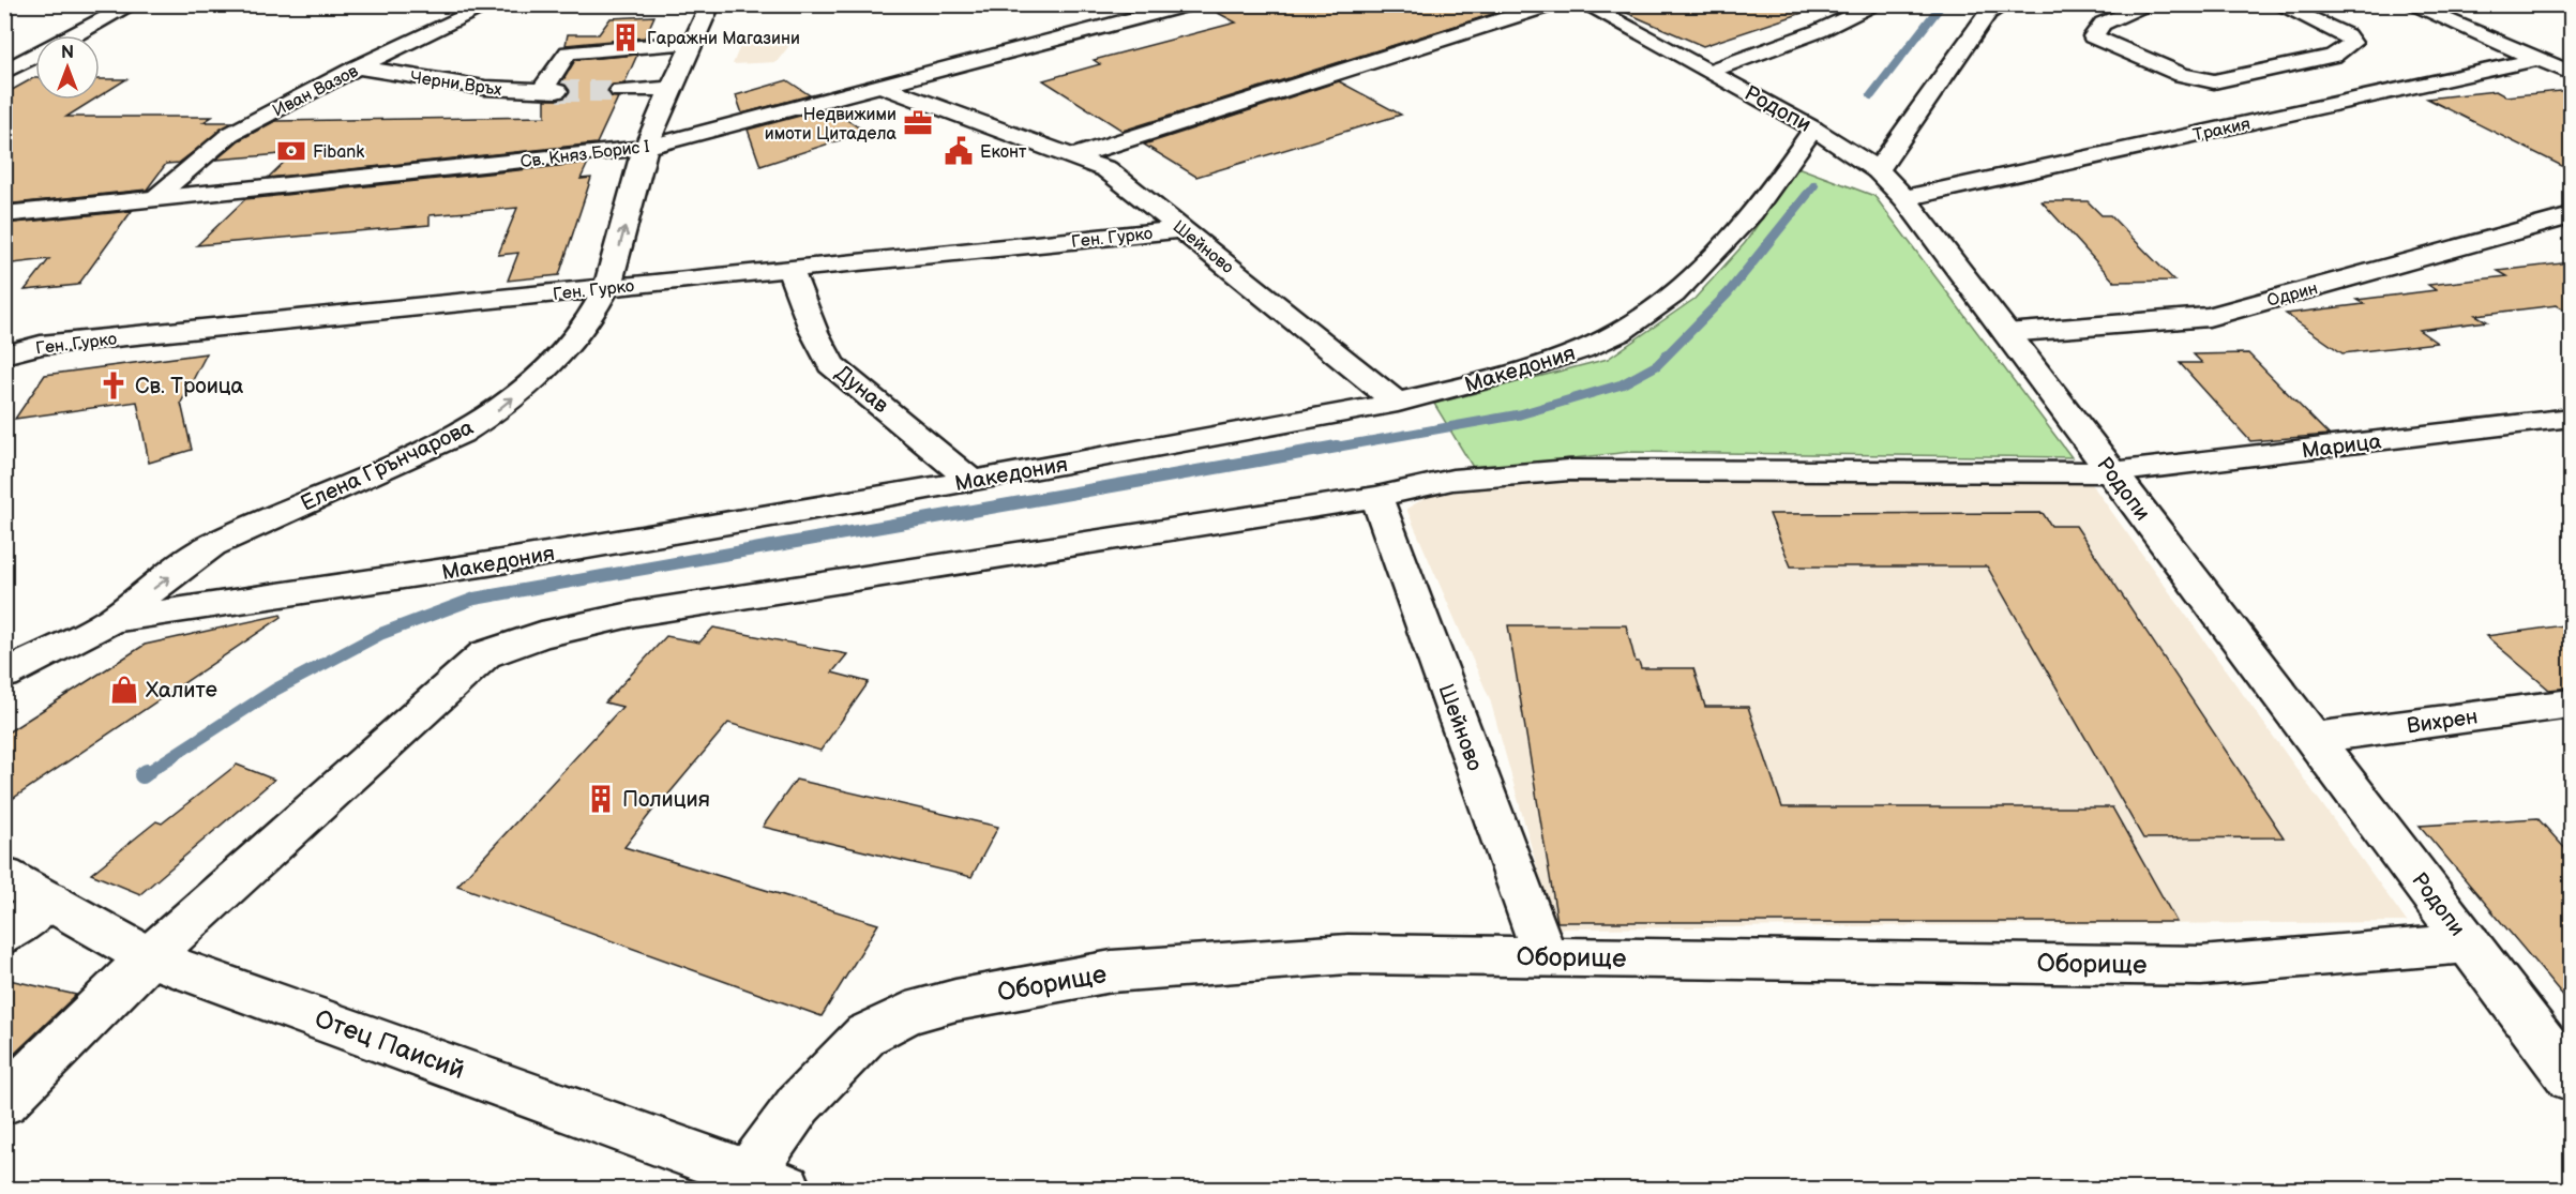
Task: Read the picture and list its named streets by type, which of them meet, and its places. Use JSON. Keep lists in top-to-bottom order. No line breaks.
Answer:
{"streets":{"street":["Черни Връх","Иван Вазов","Родопи","Тракия","Св. Княз Борис I","Ген. Гурко","Шейново","Одрин","Македония","Дунав","Марица","Елена Грънчарова","Вихрен","Оборище","Отец Паисий"]},"crossings":[["Черни Връх","Иван Вазов"],["Черни Връх","Елена Грънчарова"],["Иван Вазов","Св. Княз Борис I"],["Родопи","Тракия"],["Родопи","Одрин"],["Родопи","Македония"],["Родопи","Марица"],["Родопи","Вихрен"],["Родопи","Оборище"],["Св. Княз Борис I","Шейново"],["Св. Княз Борис I","Елена Грънчарова"],["Ген. Гурко","Шейново"],["Ген. Гурко","Дунав"],["Ген. Гурко","Елена Грънчарова"],["Шейново","Македония"],["Шейново","Марица"],["Шейново","Оборище"],["Македония","Дунав"],["Македония","Елена Грънчарова"],["Марица","Отец Паисий"],["Оборище","Отец Паисий"]],"one_way":["Елена Грънчарова"],"places":{"building":["Гаражни Магазини","Полиция"],"office":["Недвижими имоти Цитадела"],"bank":["Fibank"],"public building":["Еконт"],"church":["Св. Троица"],"shop":["Халите"]},"north":"top"}
